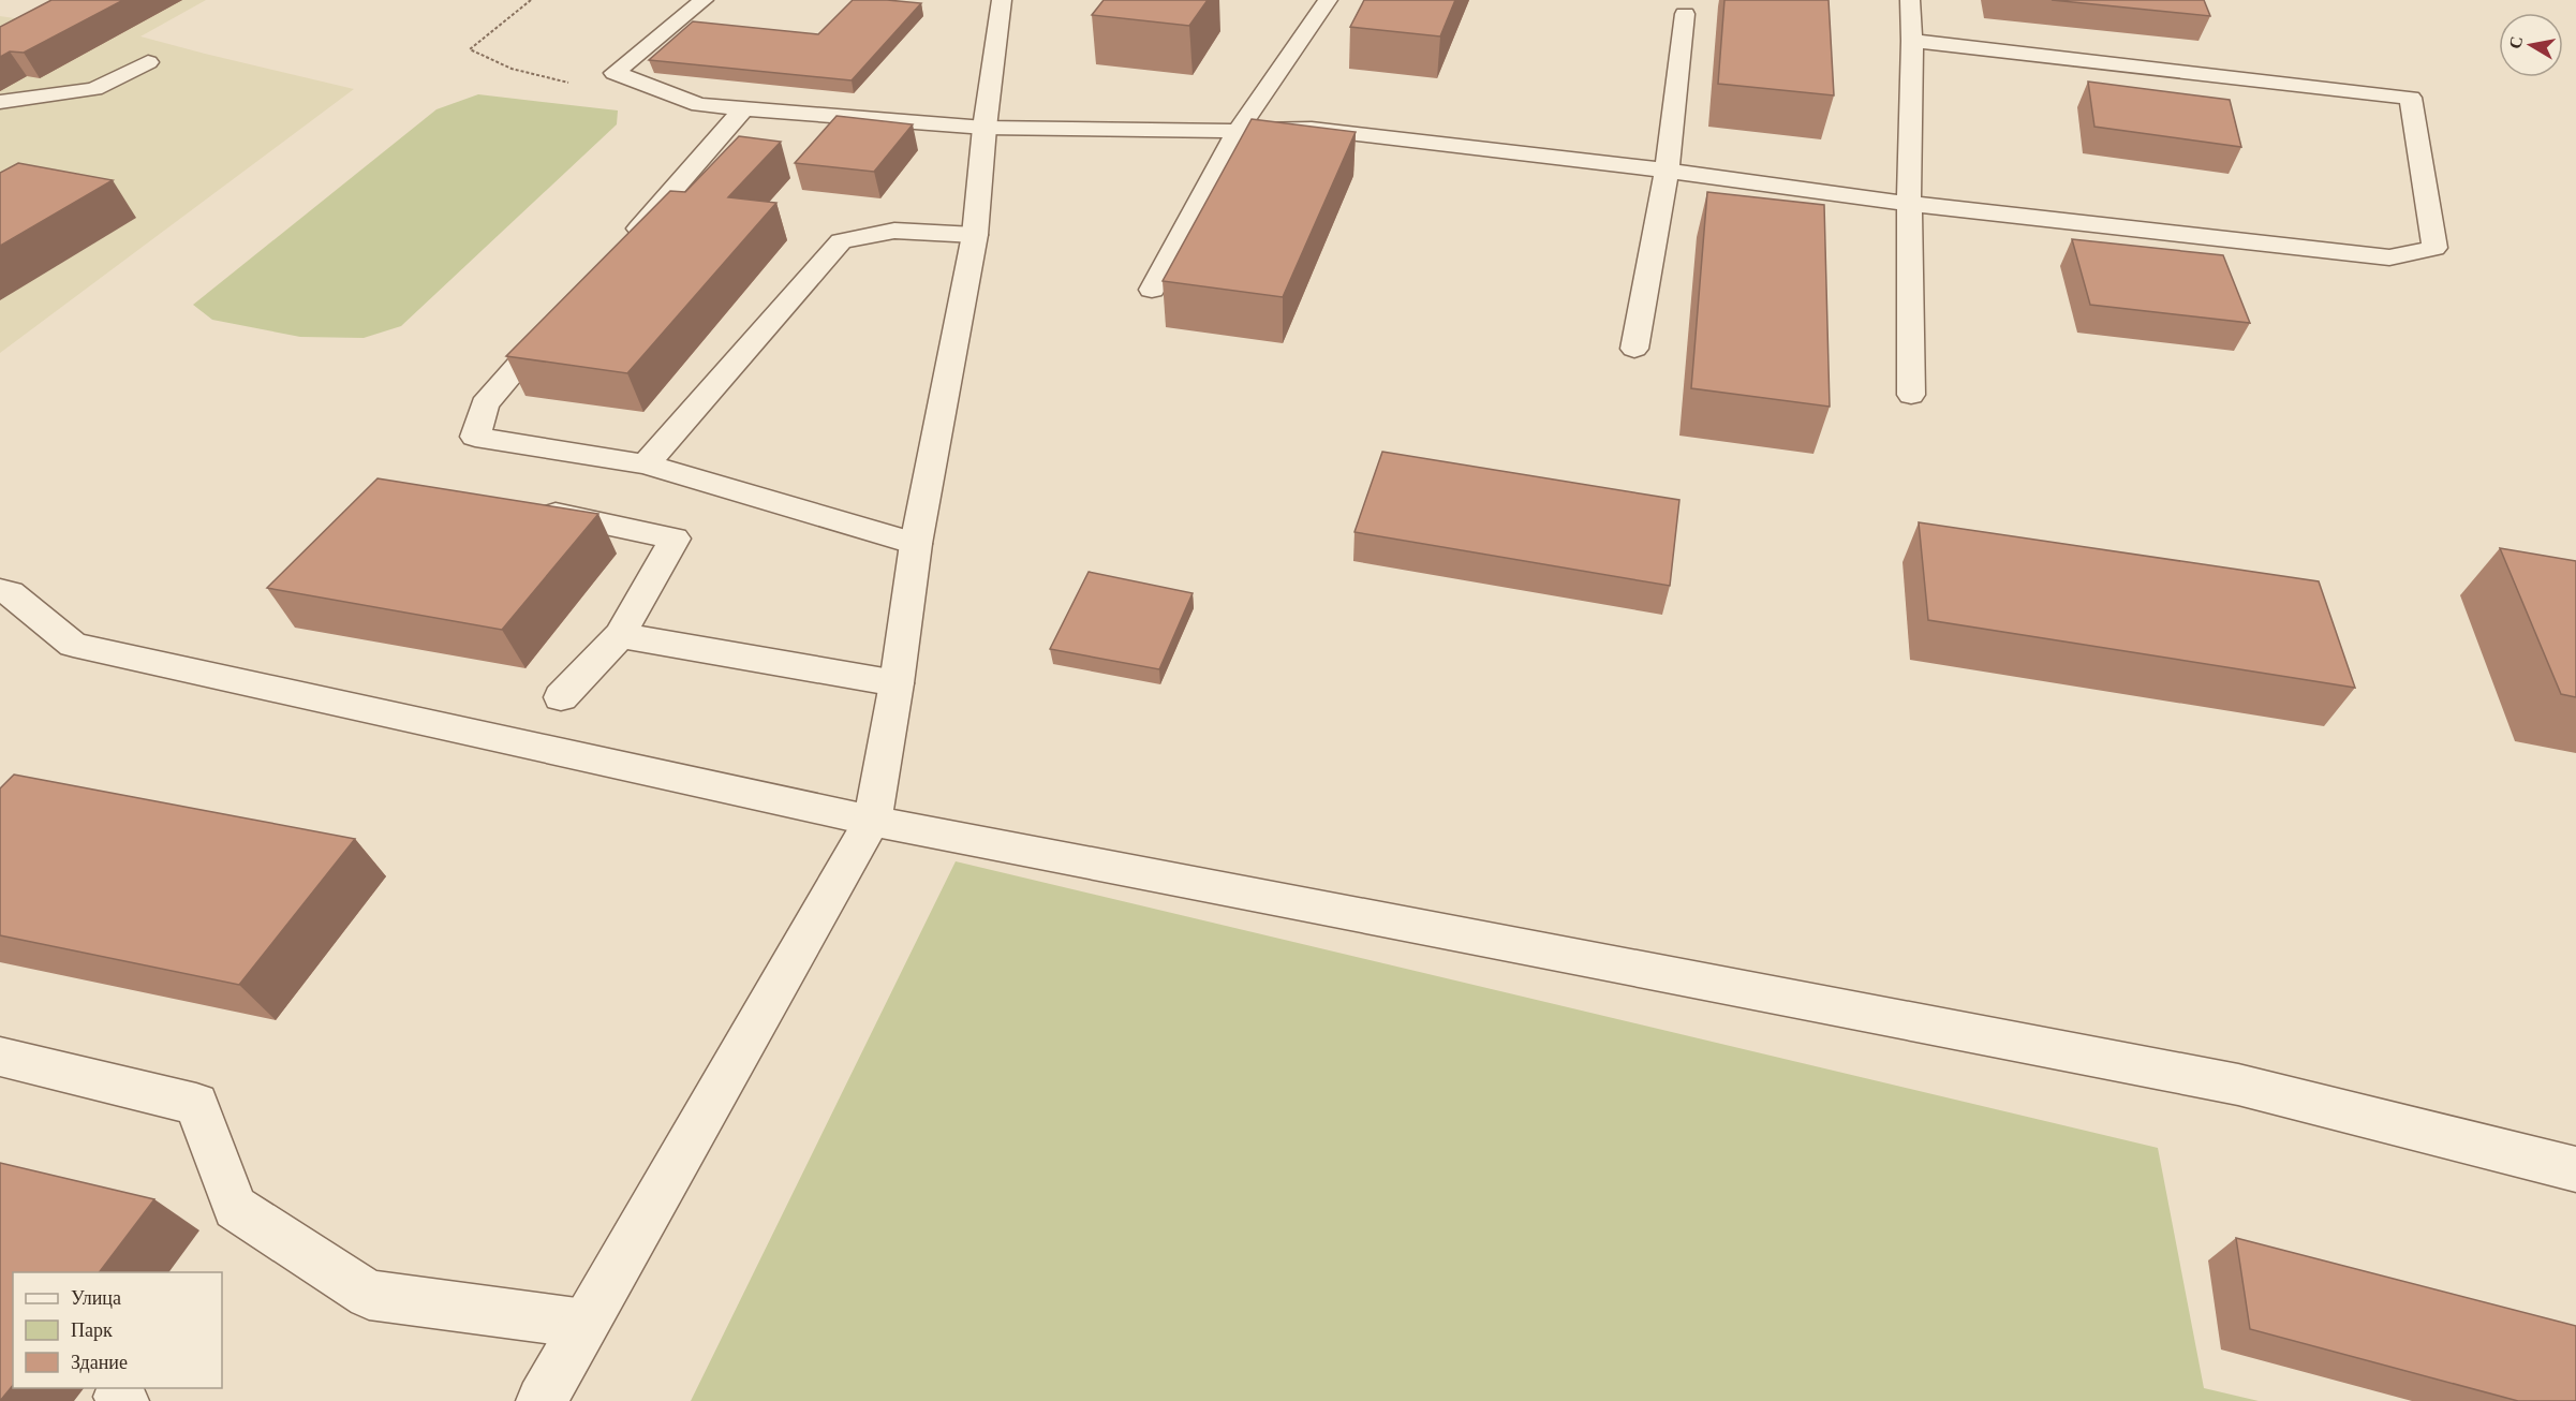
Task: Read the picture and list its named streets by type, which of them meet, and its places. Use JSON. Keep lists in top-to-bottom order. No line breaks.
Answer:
{"legend":["Улица","Парк","Здание"],"north":"left"}
